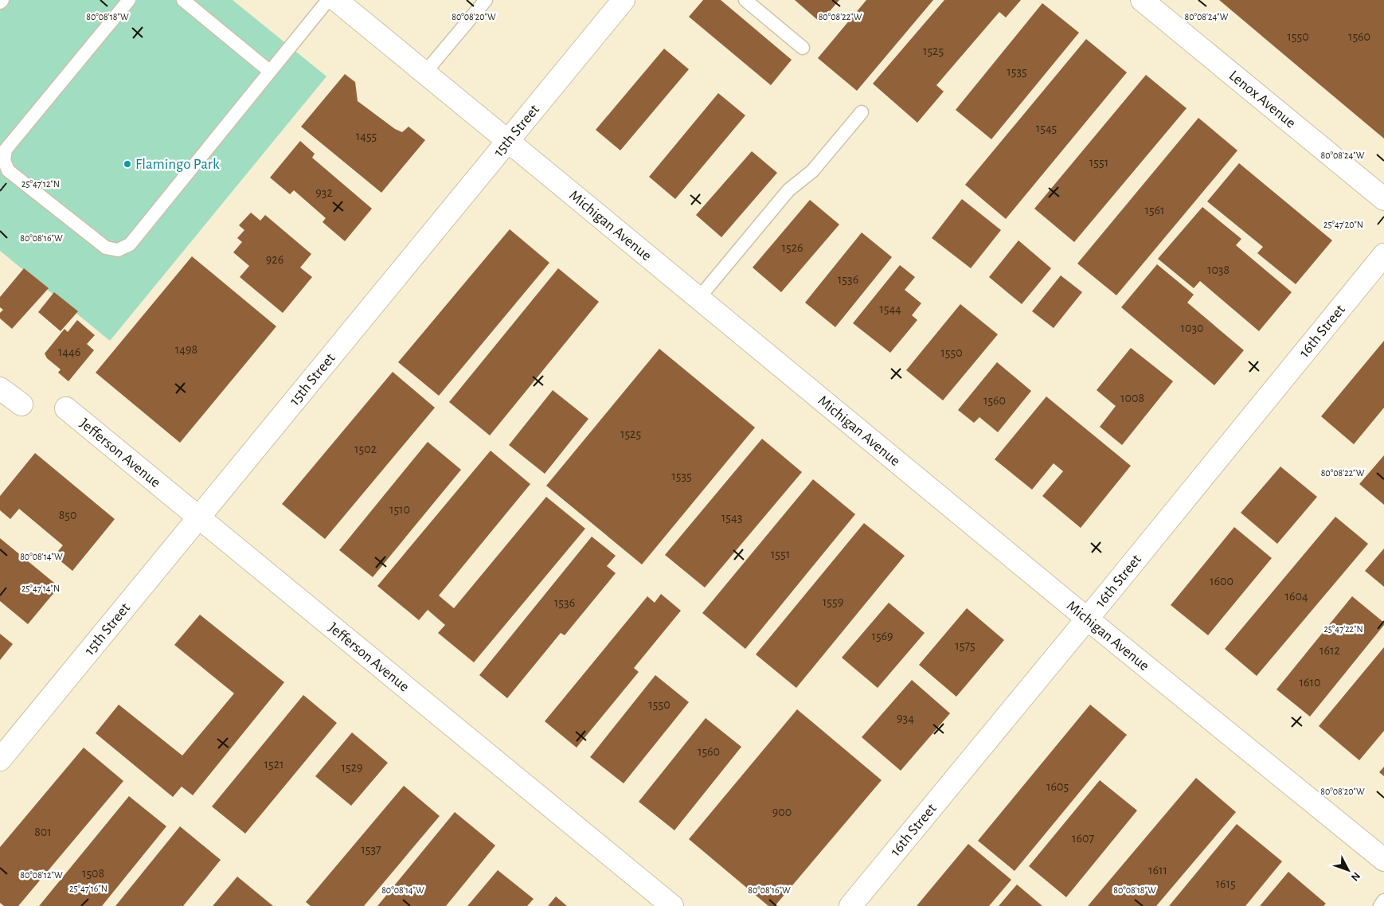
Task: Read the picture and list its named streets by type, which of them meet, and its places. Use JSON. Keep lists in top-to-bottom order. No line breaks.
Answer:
{"streets":{"street":["Lenox Avenue","15th Street","Michigan Avenue","16th Street","Jefferson Avenue"]},"crossings":[["15th Street","Michigan Avenue"],["15th Street","Jefferson Avenue"],["Michigan Avenue","16th Street"]],"places":["Flamingo Park"],"house_numbers":["1550","1560","1525","1535","1545","1455","1551","932","1561","1526","926","1038","1536","1544","1030","1498","1446","1550","1008","1560","1525","1502","1535","1510","850","1543","1551","1600","1604","1559","1536","1569","1575","1612","1610","1550","934","1560","1521","1529","1605","900","801","1607","1537","1611","1508","1615"],"north":"bottom right","coordinates":["80°08'18\"W","80°08'20\"W","80°08'22\"W","80°08'24\"W","25°47'12\"N","25°47'20\"N","80°08'16\"W","80°08'14\"W","25°47'14\"N","25°47'22\"N","80°08'12\"W","25°47'16\"N"]}
